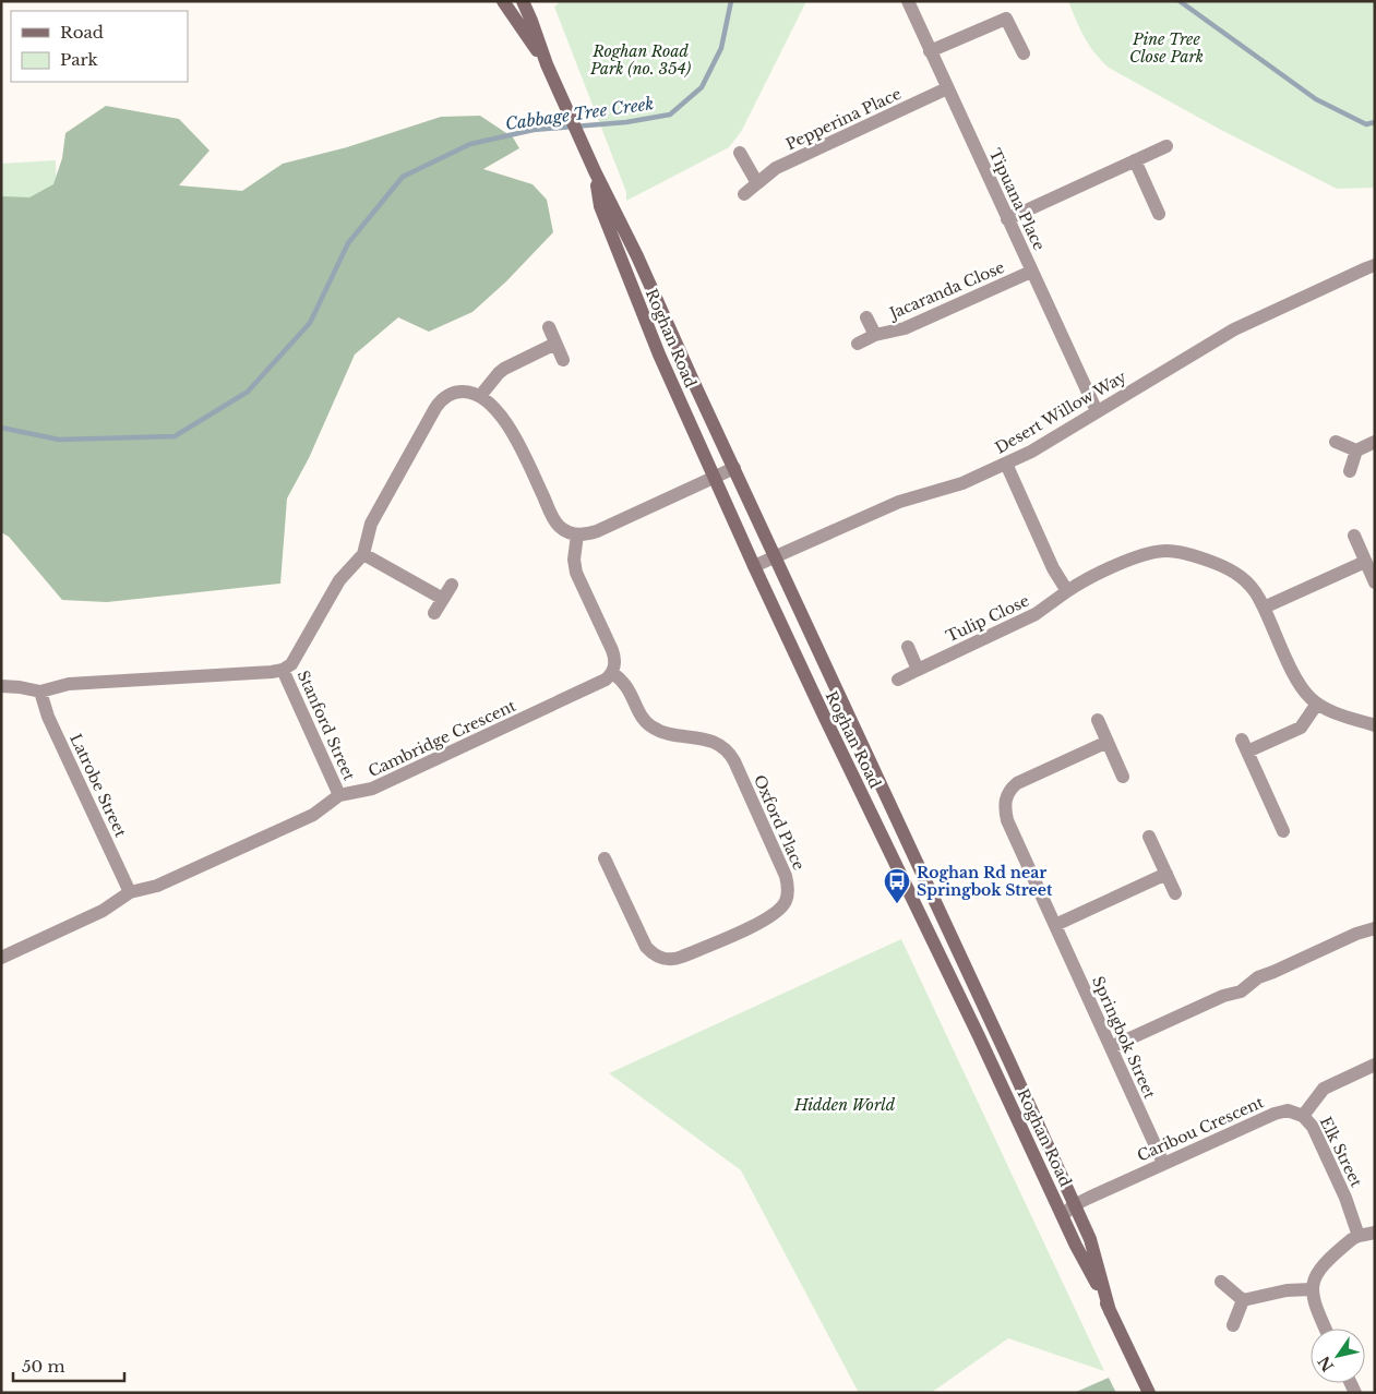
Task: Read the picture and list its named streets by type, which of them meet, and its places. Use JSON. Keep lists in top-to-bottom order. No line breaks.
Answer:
{"streets":{"main road":["Roghan Road"],"street":["Pepperina Place","Tipuana Place","Jacaranda Close","Desert Willow Way","Tulip Close","Stanford Street","Cambridge Crescent","Latrobe Street","Oxford Place","Springbok Street","Caribou Crescent","Elk Street"]},"crossings":[["Pepperina Place","Tipuana Place"],["Tipuana Place","Jacaranda Close"],["Tipuana Place","Desert Willow Way"],["Roghan Road","Desert Willow Way"],["Roghan Road","Caribou Crescent"],["Stanford Street","Cambridge Crescent"],["Cambridge Crescent","Latrobe Street"],["Cambridge Crescent","Oxford Place"],["Springbok Street","Caribou Crescent"],["Caribou Crescent","Elk Street"]],"water":["Cabbage Tree Creek"],"parks":["Pine Tree Close Park","Roghan Road Park (no. 354)","Hidden World"],"places":{"bus stop":["Roghan Rd near Springbok Street"]},"legend":["Road","Park"],"scale_bar":"50 m","north":"bottom left"}
